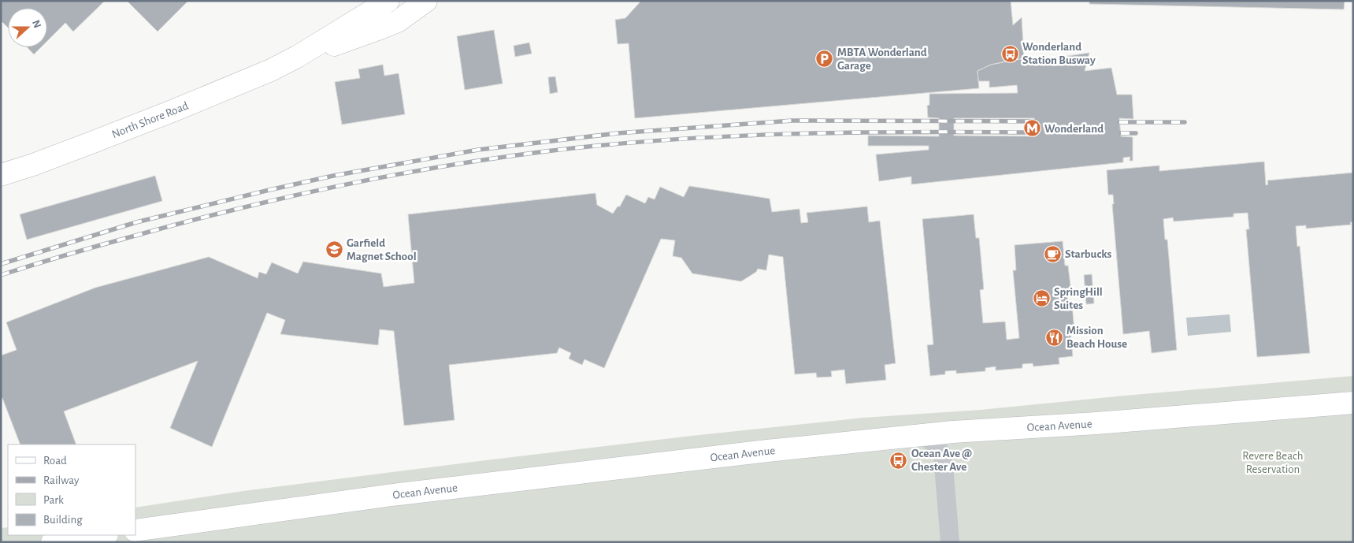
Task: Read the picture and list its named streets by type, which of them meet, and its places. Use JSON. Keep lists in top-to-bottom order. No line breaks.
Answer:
{"streets":{"main road":["North Shore Road","Ocean Avenue"]},"parks":["Revere Beach Reservation"],"places":{"bus stop":["Wonderland Station Busway","Ocean Ave @ Chester Ave"],"parking":["MBTA Wonderland Garage"],"metro station":["Wonderland"],"school or university":["Garfield Magnet School"],"cafe":["Starbucks"],"hotel":["SpringHill Suites"],"restaurant":["Mission Beach House"]},"legend":["Road","Railway","Park","Building"],"north":"right"}
